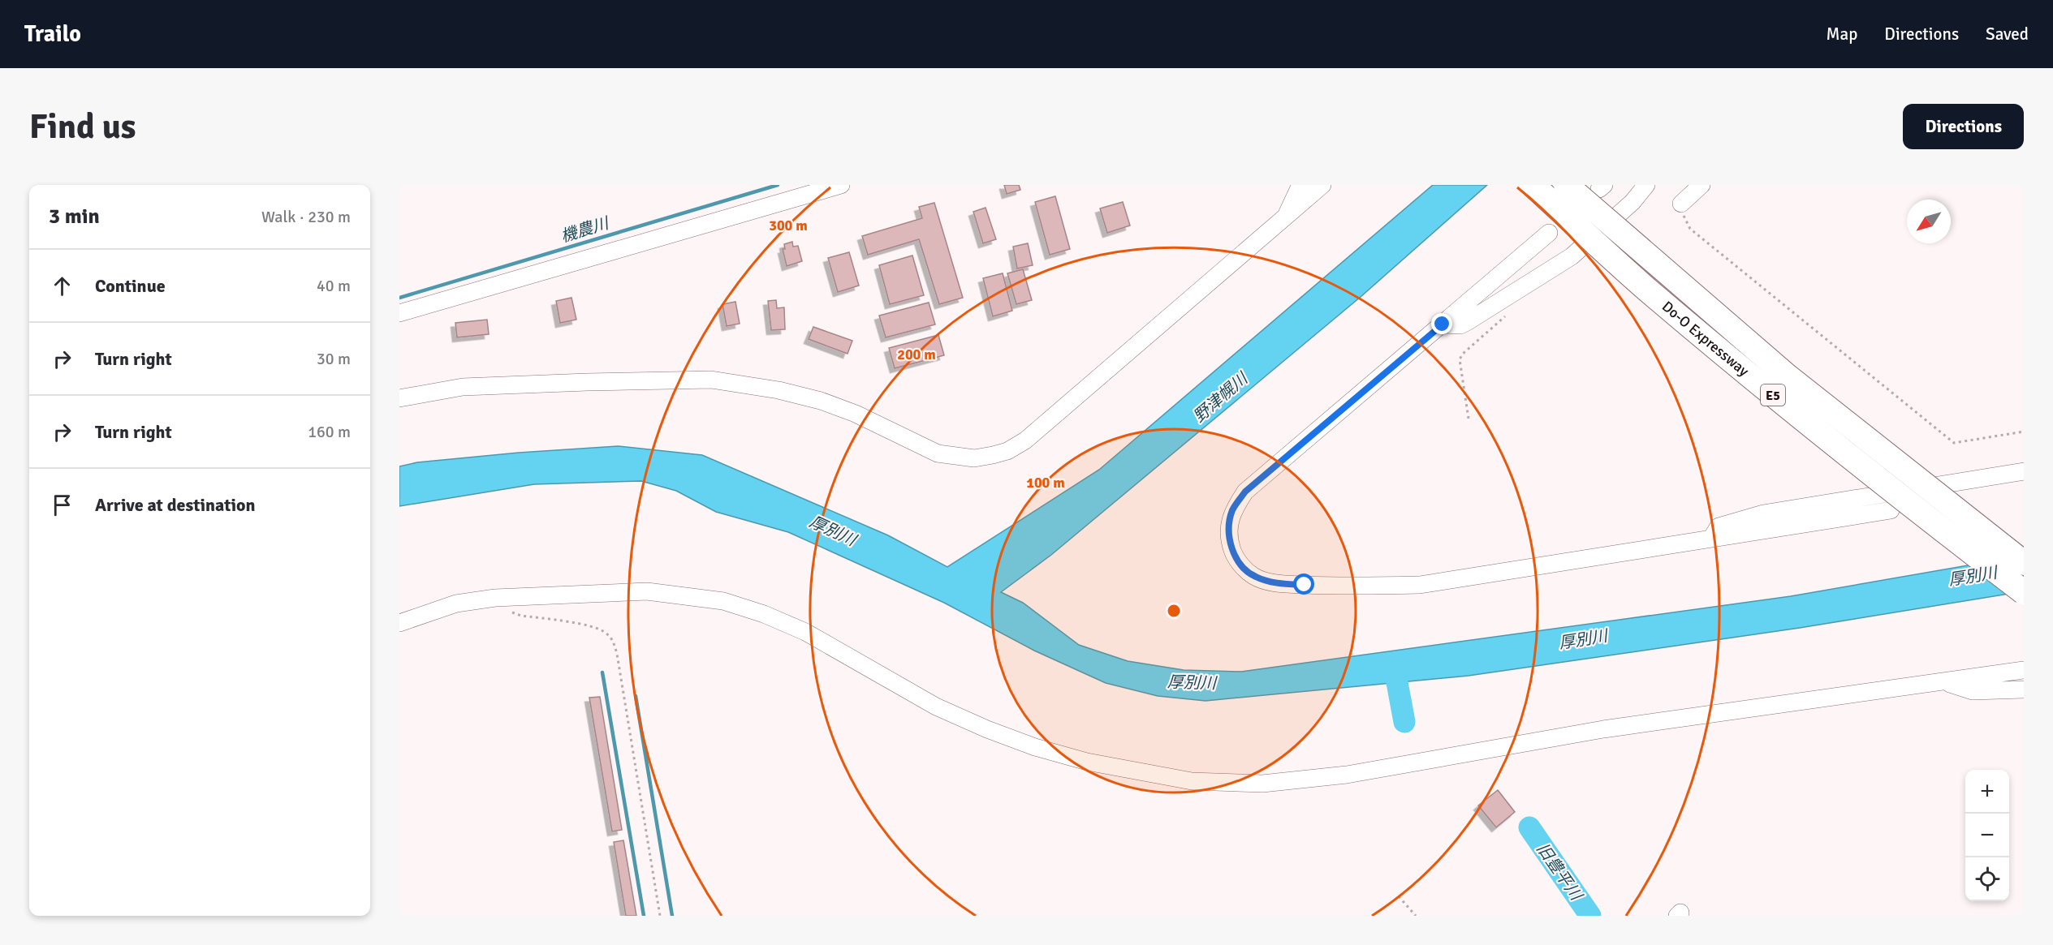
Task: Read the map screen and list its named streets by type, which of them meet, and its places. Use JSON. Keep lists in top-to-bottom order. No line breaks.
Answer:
{"streets":{"highway":["Do-O Expressway","E5"]},"water":["機農川","野津幌川","厚別川","旧豊平川"],"north":"bottom left","page":{"header":"Trailo","nav":["Map","Directions","Saved"],"buttons":"Directions","title":"Find us","heading":["3 min","Walk · 230 m"],"list":[["Continue","40 m"],["Turn right","30 m"],["Turn right","160 m"],"Arrive at destination"],"map_buttons":["+","−"]},"rings":["300 m","200 m","100 m"]}
